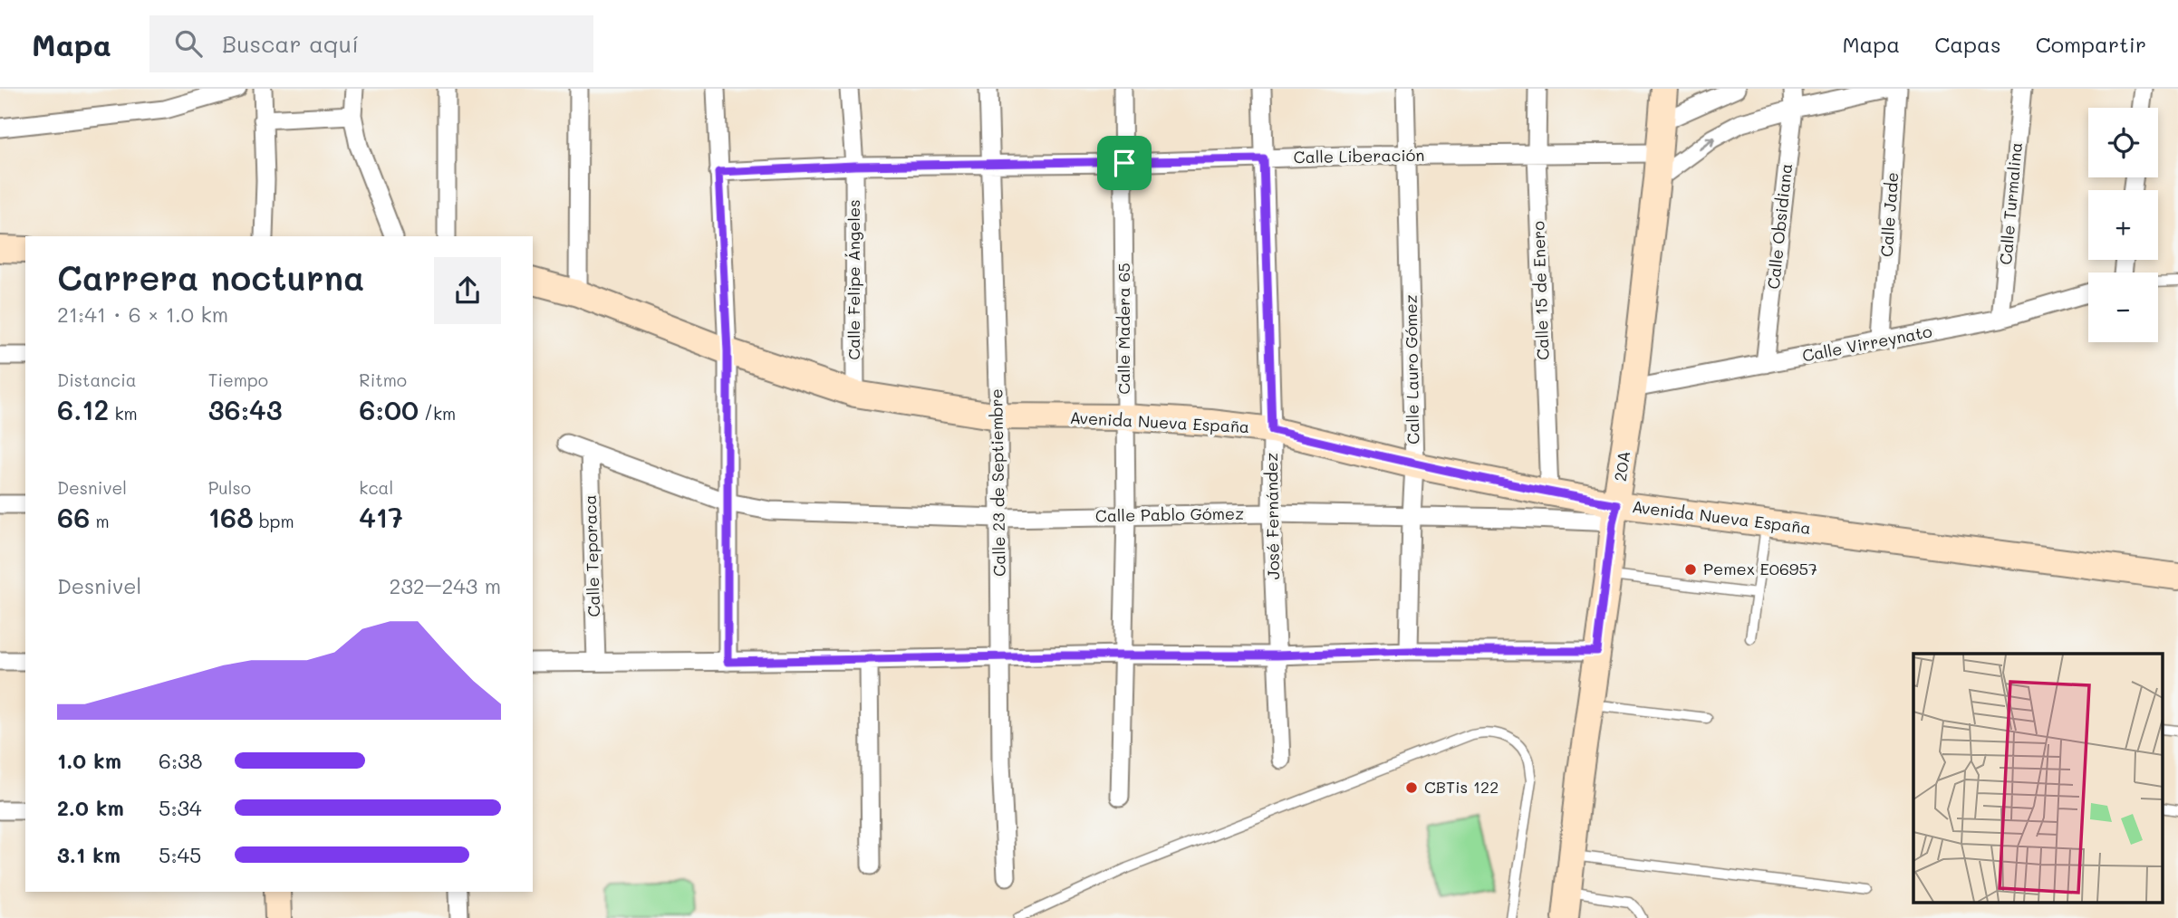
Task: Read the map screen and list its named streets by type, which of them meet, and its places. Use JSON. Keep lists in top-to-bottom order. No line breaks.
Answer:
{"streets":{"main road":["Avenida Nueva España","20A"],"street":["Calle Liberación","Calle Turmalina","Calle Jade","Calle Obsidiana","Calle Felipe Ángeles","Calle 15 de Enero","Calle Madera 65","Calle Virreynato","Calle Lauro Gómez","Calle 23 de Septiembre","Calle Pablo Gómez","José Fernández","Calle Teporaca"]},"crossings":[["Calle Liberación","Calle Felipe Ángeles"],["Calle Liberación","Calle 15 de Enero"],["Calle Liberación","Calle Madera 65"],["Calle Liberación","Calle Lauro Gómez"],["Calle Liberación","20A"],["Calle Liberación","Calle 23 de Septiembre"],["Calle Liberación","José Fernández"],["Calle Turmalina","Calle Virreynato"],["Calle Jade","Calle Virreynato"],["Calle Obsidiana","Calle Virreynato"],["Calle Felipe Ángeles","Avenida Nueva España"],["Calle 15 de Enero","Avenida Nueva España"],["Calle Madera 65","Avenida Nueva España"],["Calle Madera 65","Calle Pablo Gómez"],["Calle Virreynato","20A"],["Calle Lauro Gómez","Avenida Nueva España"],["Calle Lauro Gómez","Calle Pablo Gómez"],["Avenida Nueva España","20A"],["Avenida Nueva España","Calle 23 de Septiembre"],["Avenida Nueva España","Calle Pablo Gómez"],["Avenida Nueva España","José Fernández"],["20A","Calle Pablo Gómez"],["Calle 23 de Septiembre","Calle Pablo Gómez"],["Calle Pablo Gómez","José Fernández"]],"places":["Pemex E06957","CBTis 122"],"page":{"header":"Mapa","search":"Buscar aquí","nav":["Mapa","Capas","Compartir"],"map_buttons":["+","−"],"heading":["Carrera nocturna","21:41 · 6 × 1.0 km"],"stats":[["Distancia","6.12 km"],["Tiempo","36:43"],["Ritmo","6:00 /km"],["Desnivel","66 m"],["Pulso","168 bpm"],["kcal","417"]],"chart":["Desnivel","232–243 m"],"list":[{"name":"1.0 km","note":"6:38"},{"name":"2.0 km","note":"5:34"},{"name":"3.1 km","note":"5:45"}]}}
